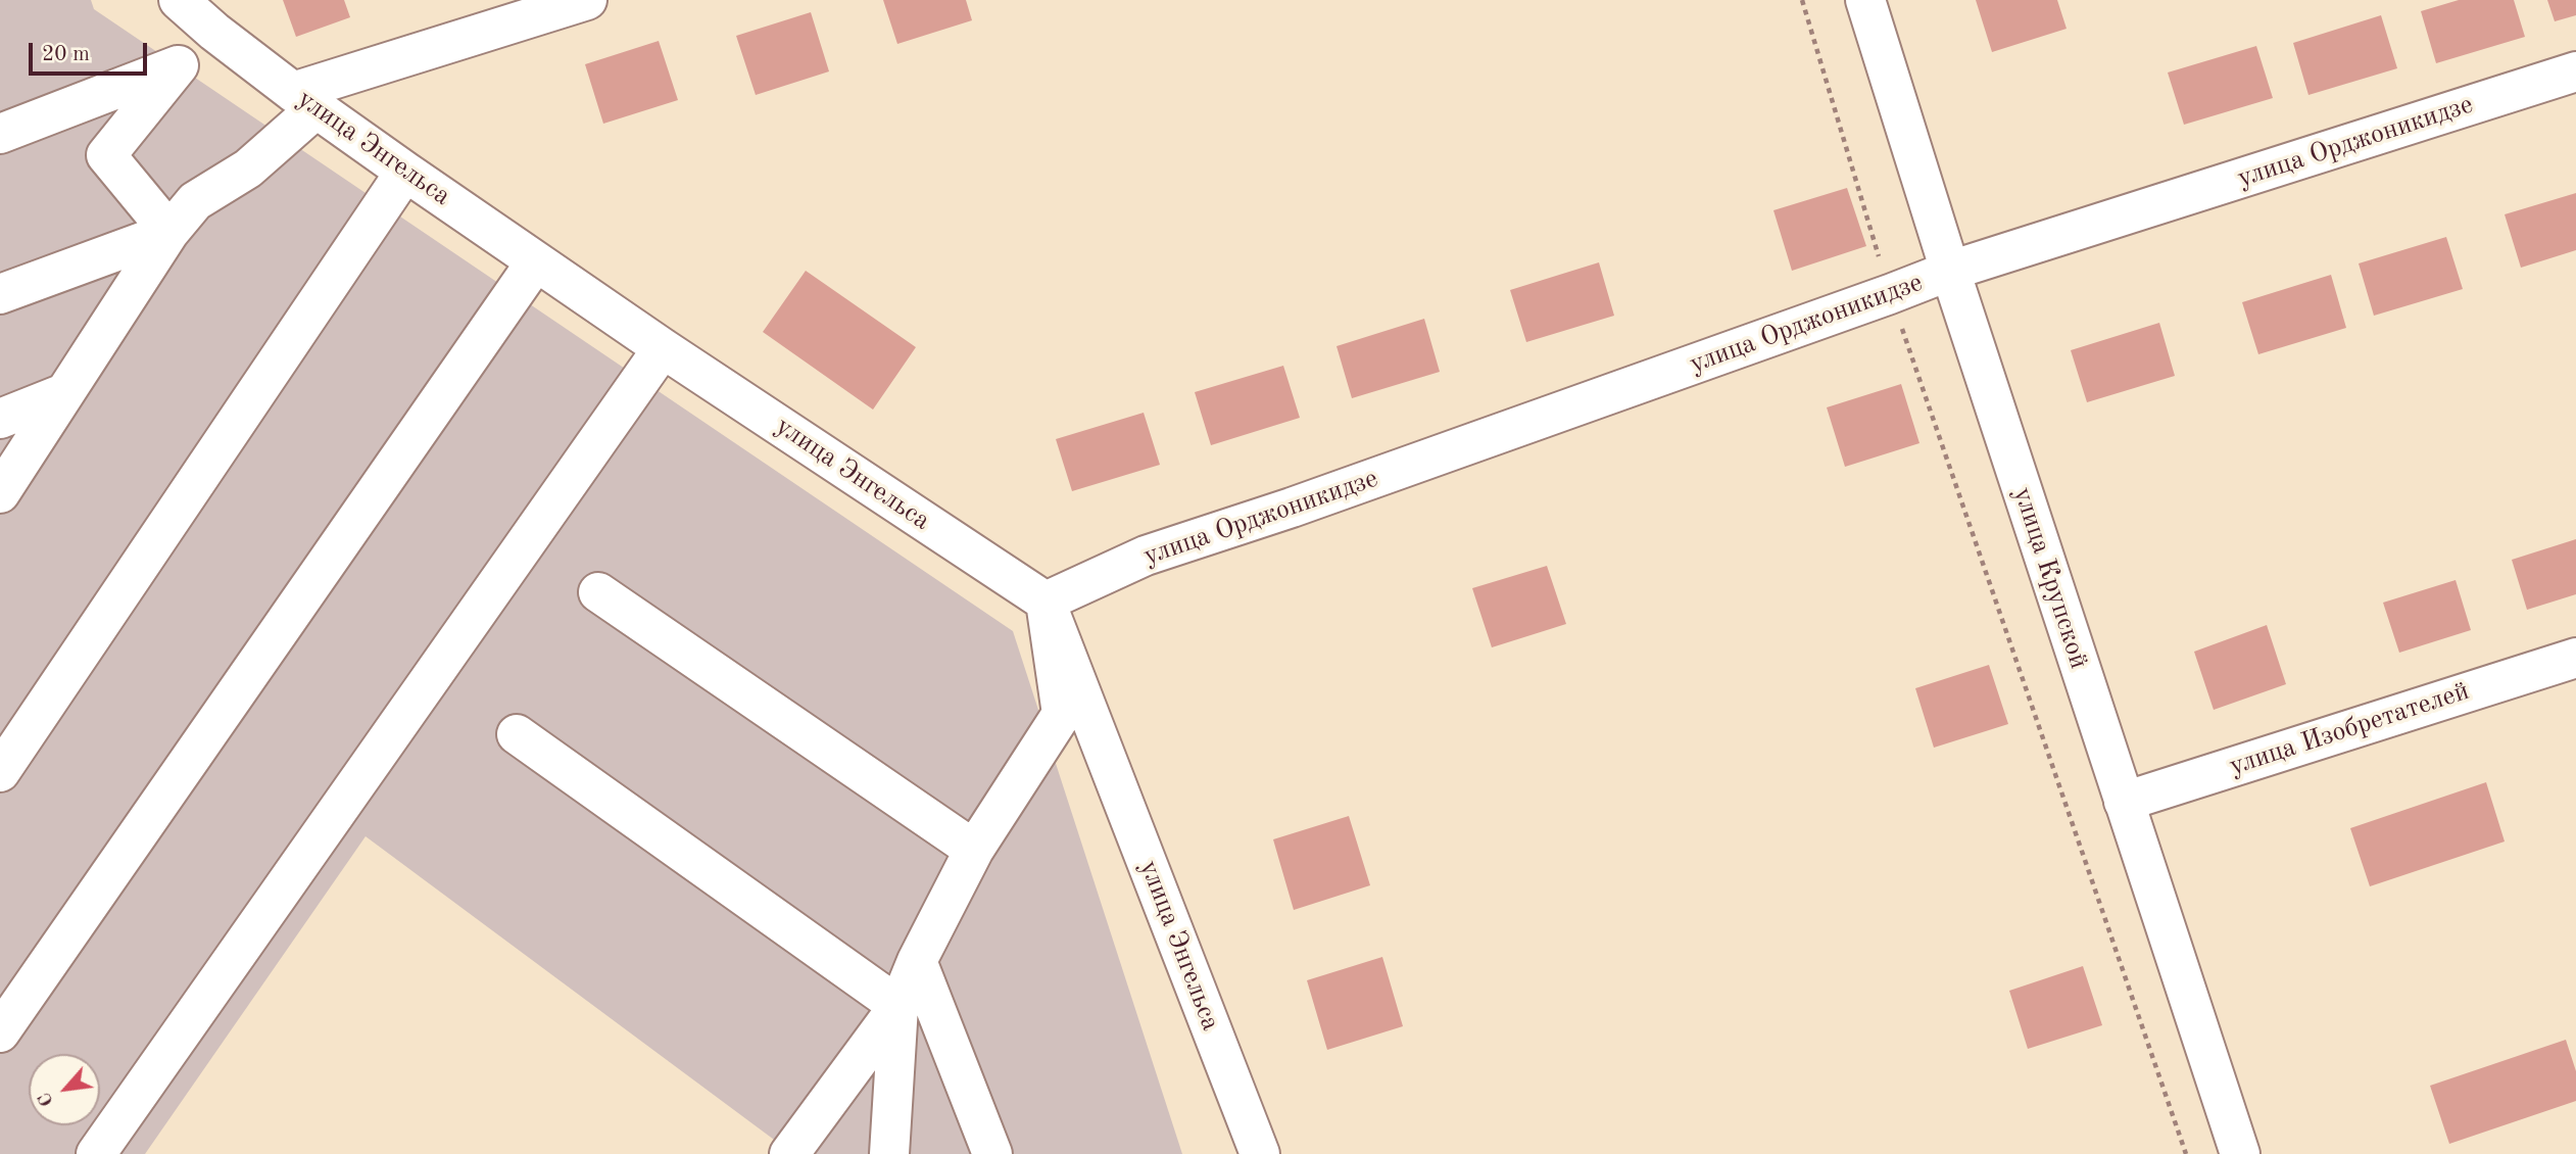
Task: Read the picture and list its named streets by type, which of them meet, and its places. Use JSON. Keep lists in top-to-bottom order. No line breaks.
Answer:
{"streets":{"street":["улица Орджоникидзе","улица Энгельса","улица Крупской","улица Изобретателей"]},"crossings":[["улица Орджоникидзе","улица Энгельса"],["улица Орджоникидзе","улица Крупской"],["улица Крупской","улица Изобретателей"]],"scale_bar":"20 m","north":"bottom left"}
